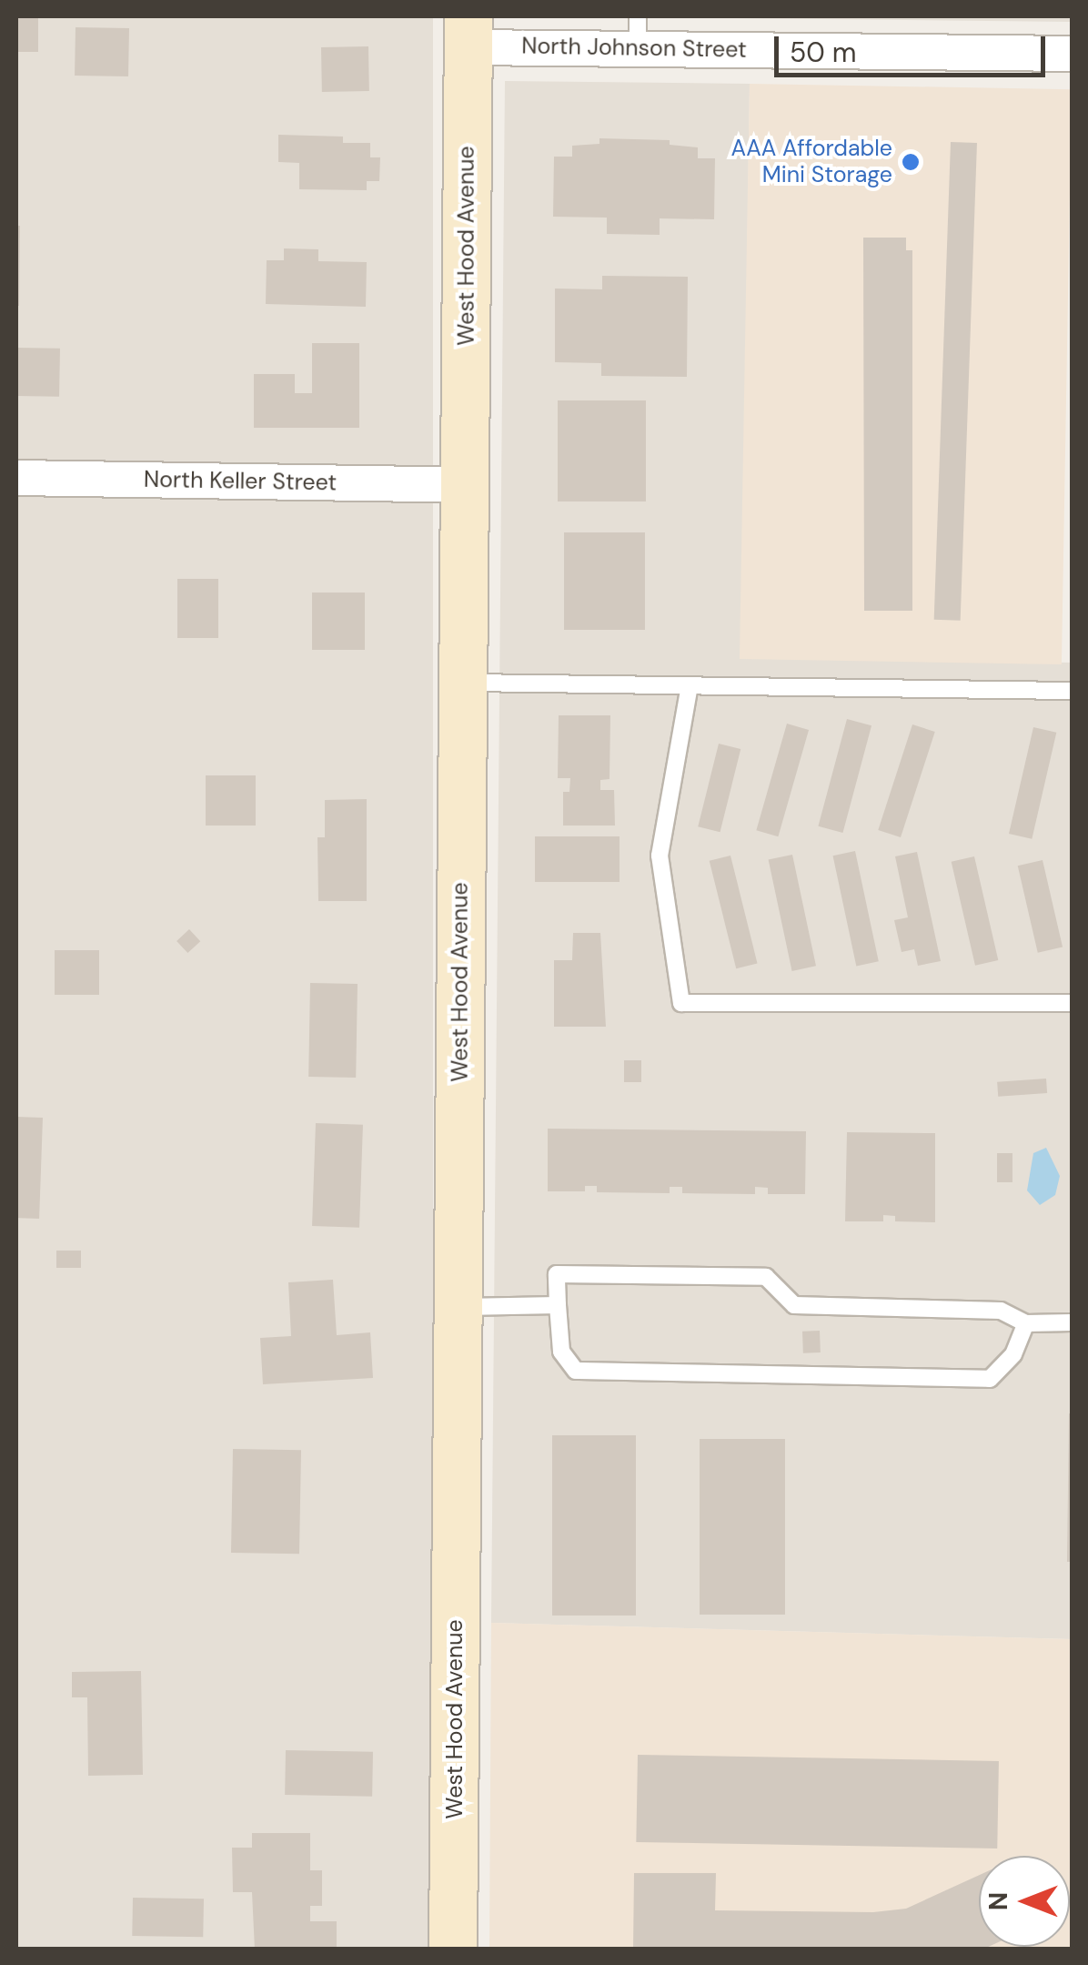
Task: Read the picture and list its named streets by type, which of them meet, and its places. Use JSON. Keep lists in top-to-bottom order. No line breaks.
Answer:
{"streets":{"street":["North Johnson Street","West Hood Avenue","North Keller Street"]},"crossings":[["North Johnson Street","West Hood Avenue"],["West Hood Avenue","North Keller Street"]],"places":["AAA Affordable Mini Storage"],"scale_bar":"50 m","north":"left"}
